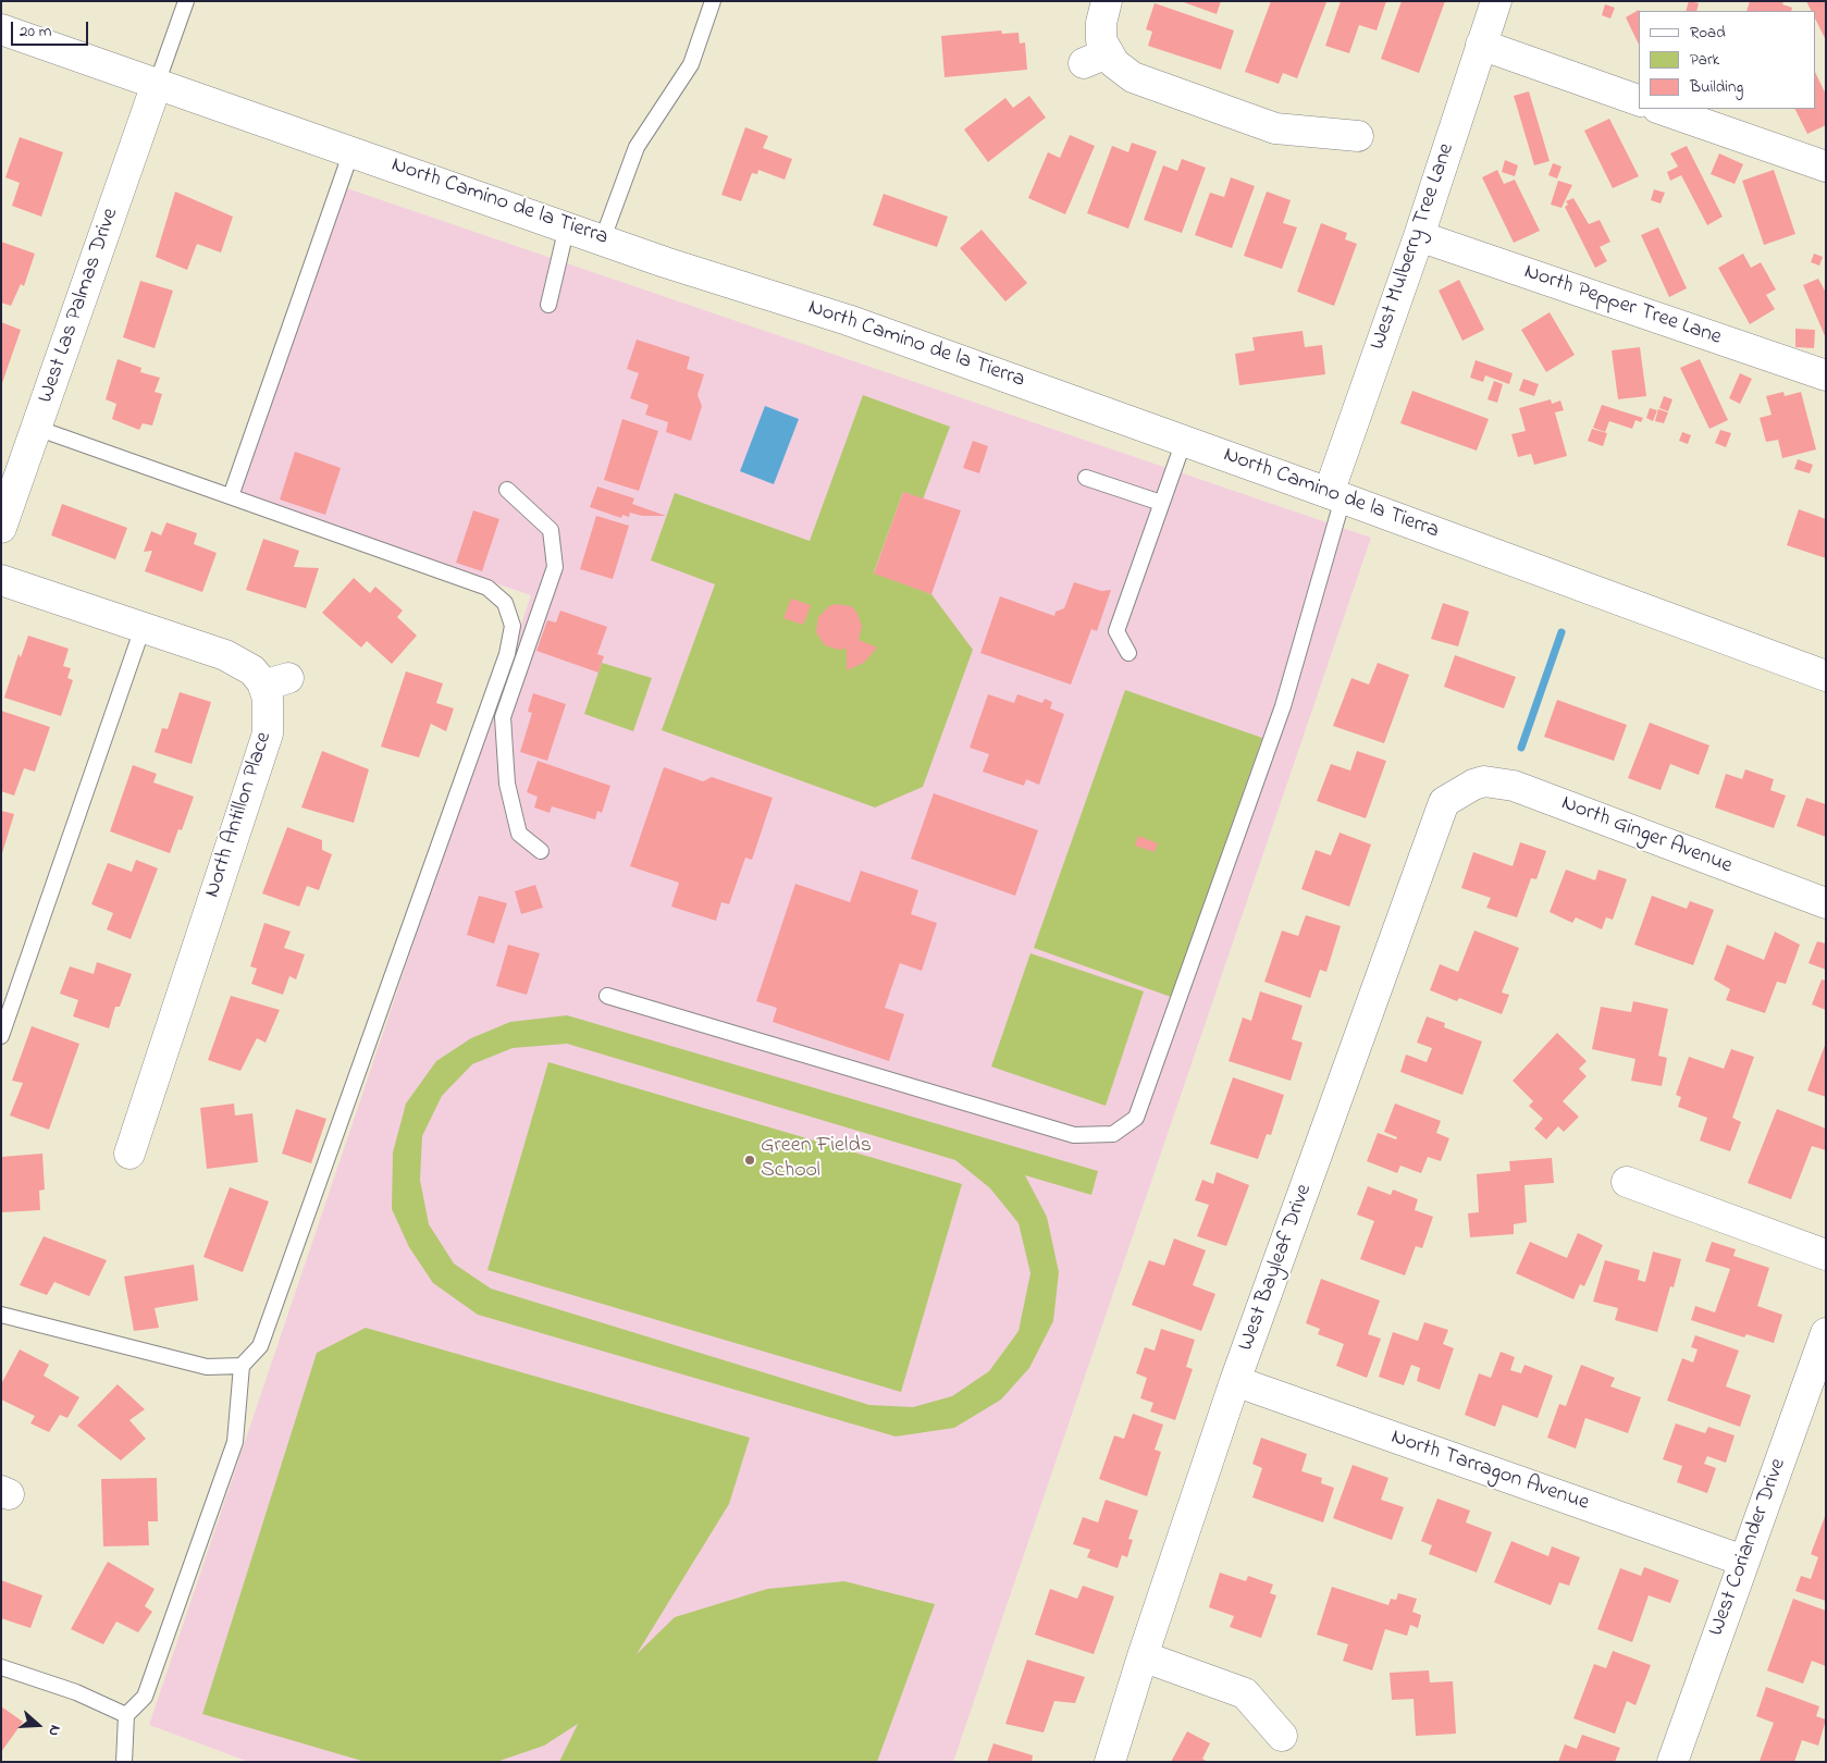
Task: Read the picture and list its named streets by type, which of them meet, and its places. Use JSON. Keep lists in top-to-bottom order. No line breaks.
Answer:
{"streets":{"street":["North Camino de la Tierra","West Mulberry Tree Lane","West Las Palmas Drive","North Pepper Tree Lane","North Antillon Place","North Ginger Avenue","West Bayleaf Drive","North Tarragon Avenue","West Coriander Drive"]},"crossings":[["North Camino de la Tierra","West Mulberry Tree Lane"],["North Camino de la Tierra","West Las Palmas Drive"],["West Mulberry Tree Lane","North Pepper Tree Lane"],["North Ginger Avenue","West Bayleaf Drive"],["West Bayleaf Drive","North Tarragon Avenue"],["North Tarragon Avenue","West Coriander Drive"]],"places":["Green Fields School"],"legend":["Road","Park","Building"],"scale_bar":"20 m","north":"right"}
